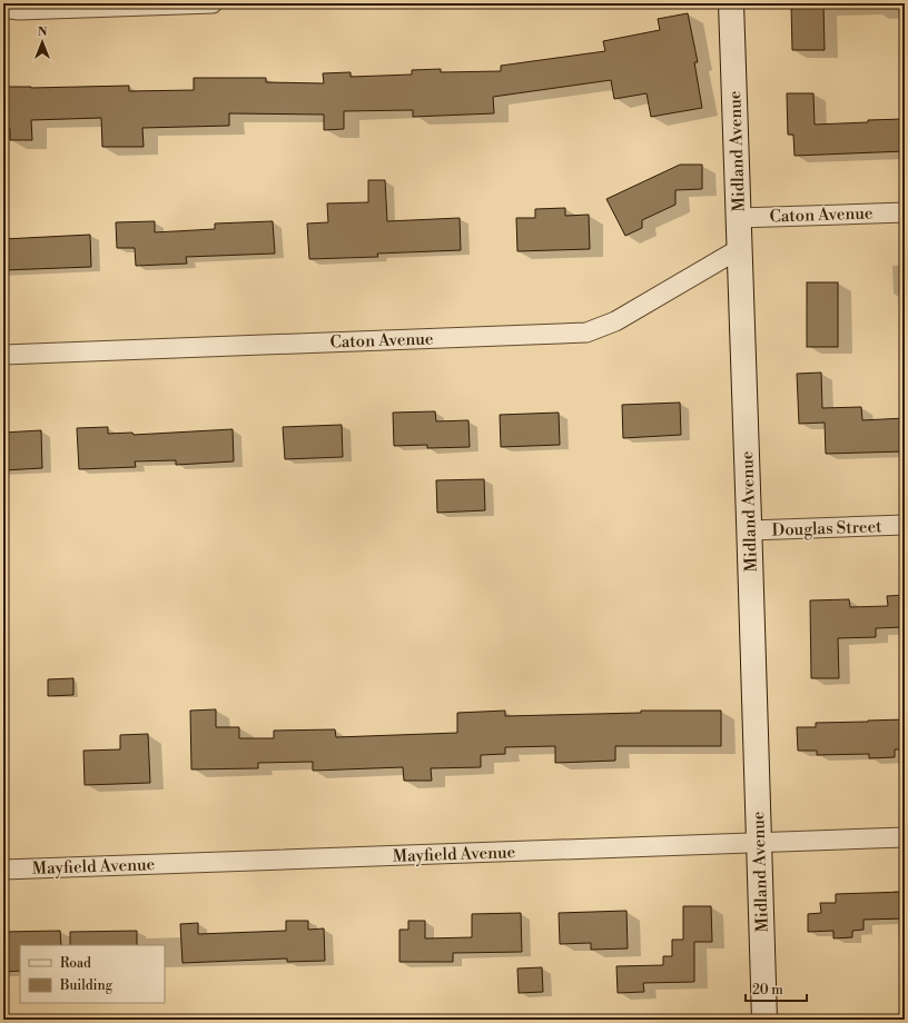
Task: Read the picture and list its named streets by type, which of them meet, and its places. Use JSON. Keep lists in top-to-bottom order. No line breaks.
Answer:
{"streets":{"main road":["Midland Avenue"],"street":["Caton Avenue","Douglas Street","Mayfield Avenue"]},"crossings":[["Midland Avenue","Caton Avenue"],["Midland Avenue","Douglas Street"],["Midland Avenue","Mayfield Avenue"]],"legend":["Road","Building"],"scale_bar":"20 m","north":"top"}
